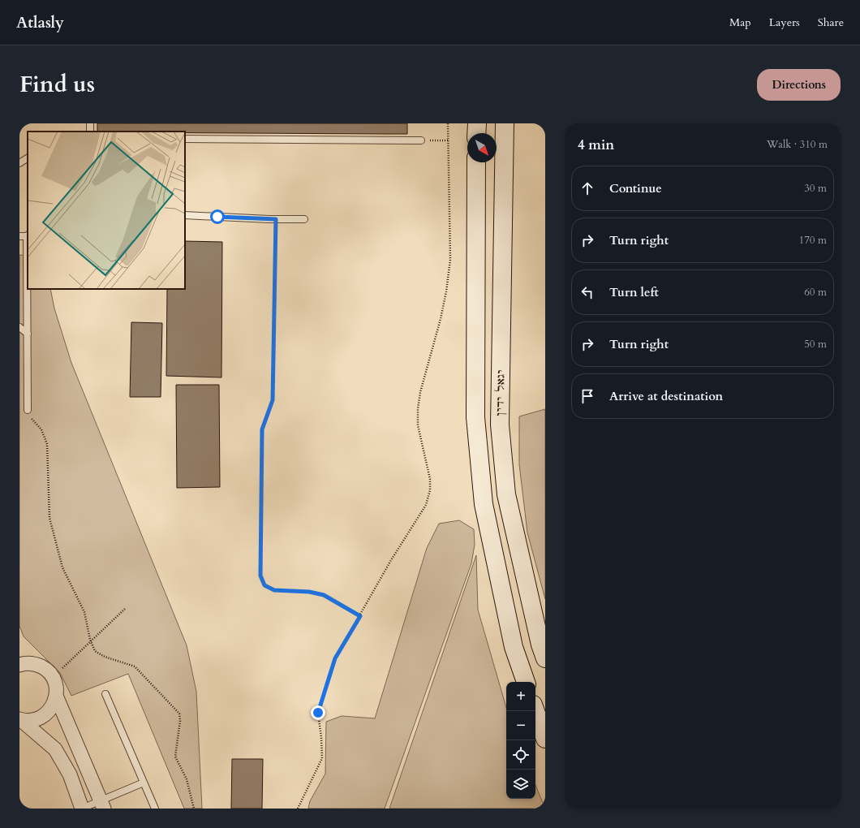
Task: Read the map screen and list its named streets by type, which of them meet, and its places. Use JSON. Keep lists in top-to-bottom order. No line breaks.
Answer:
{"streets":{"main road":["יגאל ידין"]},"north":"bottom right","page":{"header":"Atlasly","nav":["Map","Layers","Share"],"title":"Find us","buttons":"Directions","heading":["4 min","Walk · 310 m"],"list":[["Continue","30 m"],["Turn right","170 m"],["Turn left","60 m"],["Turn right","50 m"],"Arrive at destination"],"map_buttons":["+","−"]}}
